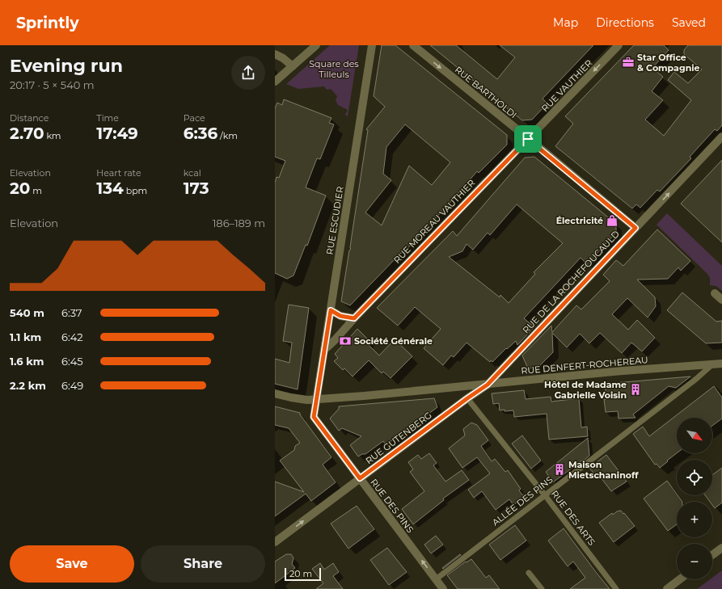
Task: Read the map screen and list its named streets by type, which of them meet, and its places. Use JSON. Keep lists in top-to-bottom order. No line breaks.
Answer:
{"streets":{"street":["RUE VAUTHIER","RUE BARTHOLDI","RUE ESCUDIER","RUE MOREAU VAUTHIER","RUE DE LA ROCHEFOUCAULD","RUE DENFERT-ROCHEREAU","RUE GUTENBERG","RUE DES PINS"],"lane":["ALLÉE DES PINS","RUE DES ARTS"]},"crossings":[["RUE VAUTHIER","RUE BARTHOLDI"],["RUE VAUTHIER","RUE MOREAU VAUTHIER"],["RUE BARTHOLDI","RUE MOREAU VAUTHIER"],["RUE BARTHOLDI","RUE DE LA ROCHEFOUCAULD"],["RUE ESCUDIER","RUE MOREAU VAUTHIER"],["RUE ESCUDIER","RUE DENFERT-ROCHEREAU"],["RUE ESCUDIER","RUE DES PINS"],["RUE DE LA ROCHEFOUCAULD","RUE DENFERT-ROCHEREAU"],["RUE DE LA ROCHEFOUCAULD","RUE GUTENBERG"],["RUE DENFERT-ROCHEREAU","RUE GUTENBERG"],["RUE DENFERT-ROCHEREAU","ALLÉE DES PINS"],["RUE DENFERT-ROCHEREAU","RUE DES PINS"],["RUE GUTENBERG","RUE DES PINS"],["RUE GUTENBERG","RUE DES ARTS"],["ALLÉE DES PINS","RUE DES PINS"],["ALLÉE DES PINS","RUE DES ARTS"]],"one_way":["RUE VAUTHIER","RUE BARTHOLDI","RUE DE LA ROCHEFOUCAULD","RUE GUTENBERG","RUE DES PINS"],"parks":["Square des Tilleuls"],"places":{"office":["Star Office & Compagnie"],"shop":["Électricité"],"bank":["Société Générale"],"building":["Hôtel de Madame Gabrielle Voisin","Maison Mietschaninoff"]},"scale_bar":"20 m","north":"bottom right","page":{"header":"Sprintly","nav":["Map","Directions","Saved"],"heading":["Evening run","20:17 · 5 × 540 m"],"stats":[["Distance","2.70 km"],["Time","17:49"],["Pace","6:36 /km"],["Elevation","20 m"],["Heart rate","134 bpm"],["kcal","173"]],"chart":["Elevation","186–189 m"],"list":[{"name":"540 m","note":"6:37"},{"name":"1.1 km","note":"6:42"},{"name":"1.6 km","note":"6:45"},{"name":"2.2 km","note":"6:49"}],"map_buttons":["+","−"],"buttons":["Save","Share"],"scale":"20 m"}}
